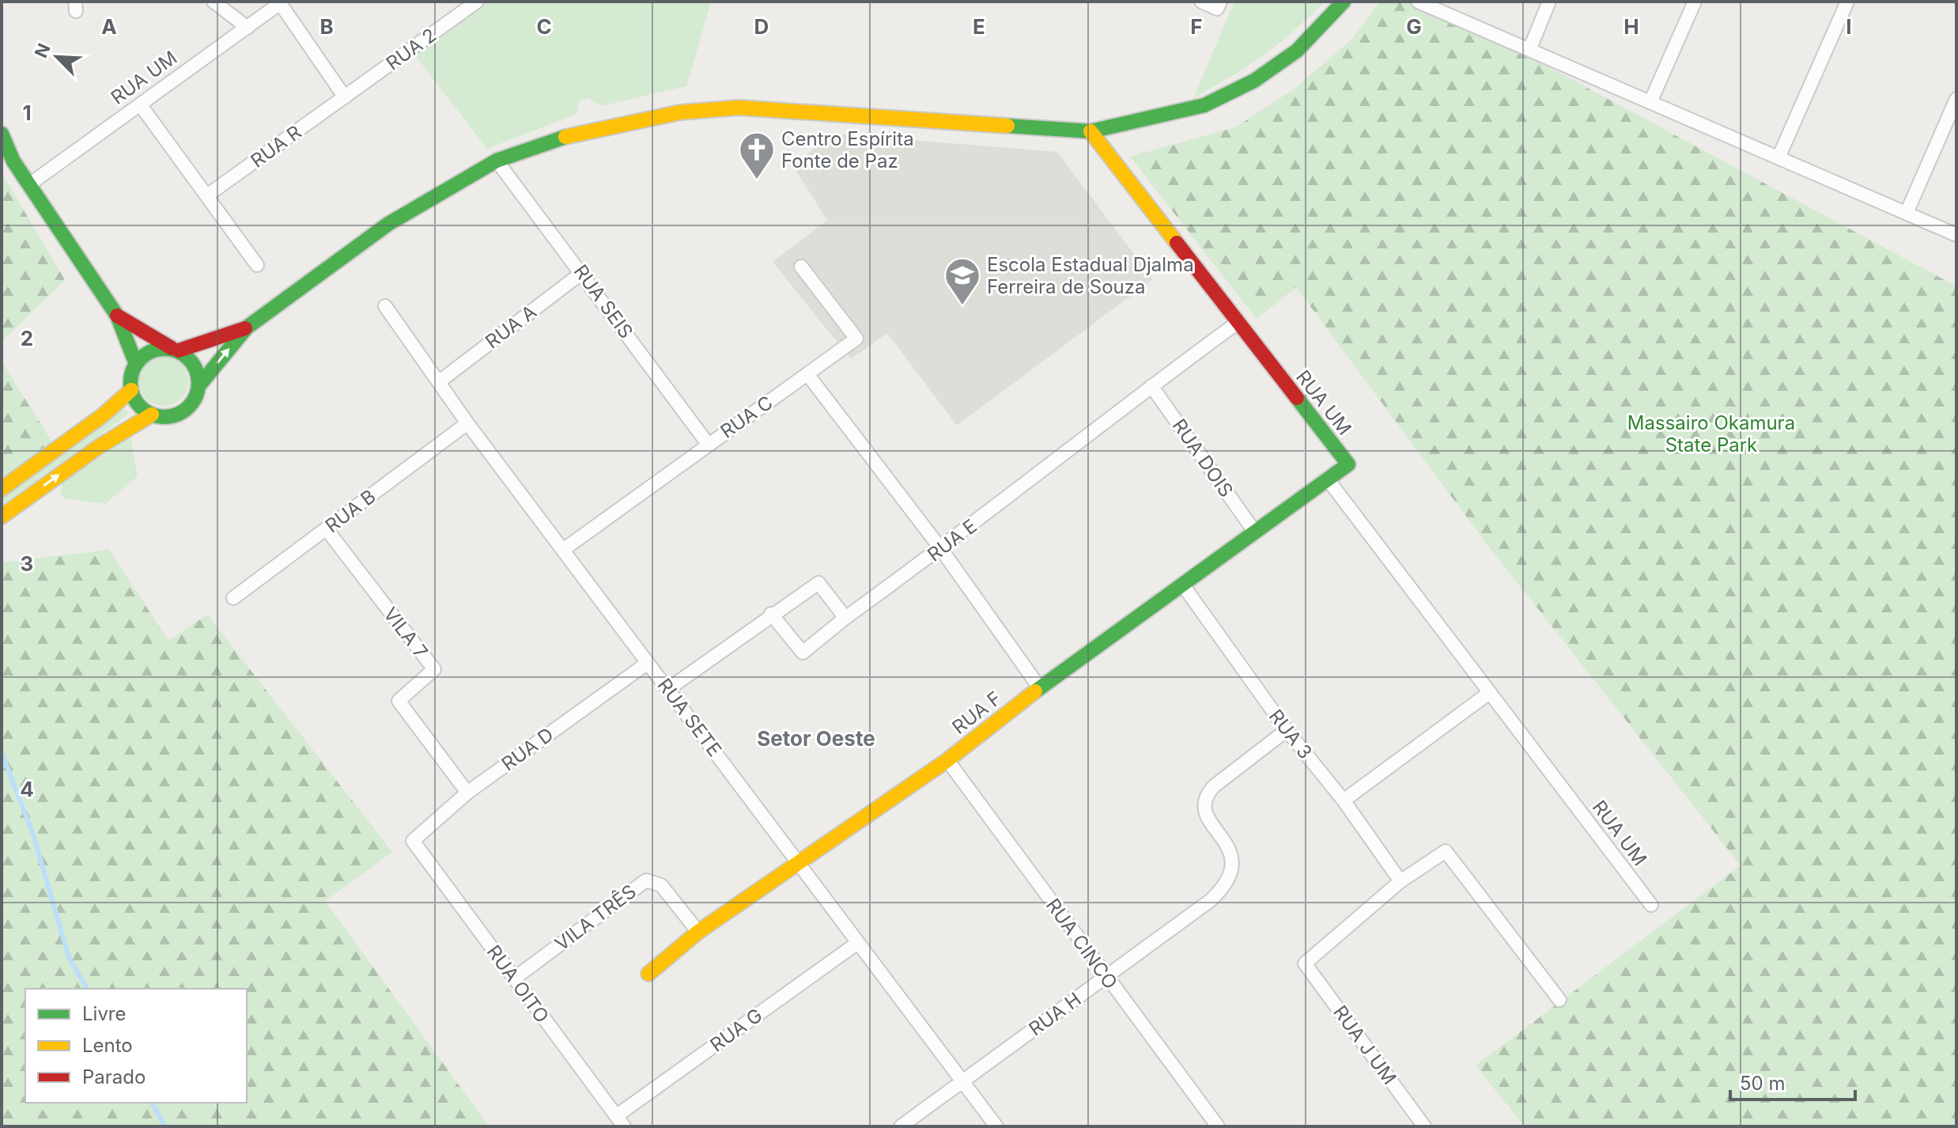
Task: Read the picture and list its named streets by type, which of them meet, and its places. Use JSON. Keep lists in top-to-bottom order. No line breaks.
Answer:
{"streets":{"main road":["RUA UM","RUA F"],"street":["RUA 2","RUA R","RUA SEIS","RUA A","RUA C","RUA DOIS","RUA B","RUA E","VILA 7","RUA SETE","RUA 3","RUA D","VILA TRÊS","RUA CINCO","RUA OITO","RUA H","RUA G","RUA J UM"]},"crossings":[["RUA 2","RUA R"],["RUA UM","RUA E"],["RUA UM","RUA F"],["RUA SEIS","RUA A"],["RUA SEIS","RUA C"],["RUA A","RUA SETE"],["RUA C","RUA SETE"],["RUA DOIS","RUA E"],["RUA DOIS","RUA F"],["RUA B","VILA 7"],["RUA B","RUA SETE"],["VILA 7","RUA D"],["RUA F","RUA SETE"],["RUA F","RUA 3"],["RUA F","VILA TRÊS"],["RUA F","RUA CINCO"],["RUA SETE","RUA D"],["RUA SETE","RUA H"],["RUA SETE","RUA G"],["RUA 3","RUA H"],["RUA 3","RUA J UM"],["RUA D","RUA OITO"],["VILA TRÊS","RUA OITO"],["RUA CINCO","RUA H"],["RUA OITO","RUA G"]],"districts":["Setor Oeste"],"parks":["Massairo Okamura State Park"],"places":{"church":["Centro Espírita Fonte de Paz"],"school or university":["Escola Estadual Djalma Ferreira de Souza"]},"legend":["Livre","Lento","Parado"],"scale_bar":"50 m","north":"top left","grid":{"columns":["A","B","C","D","E","F","G","H","I"],"rows":["1","2","3","4"]}}
